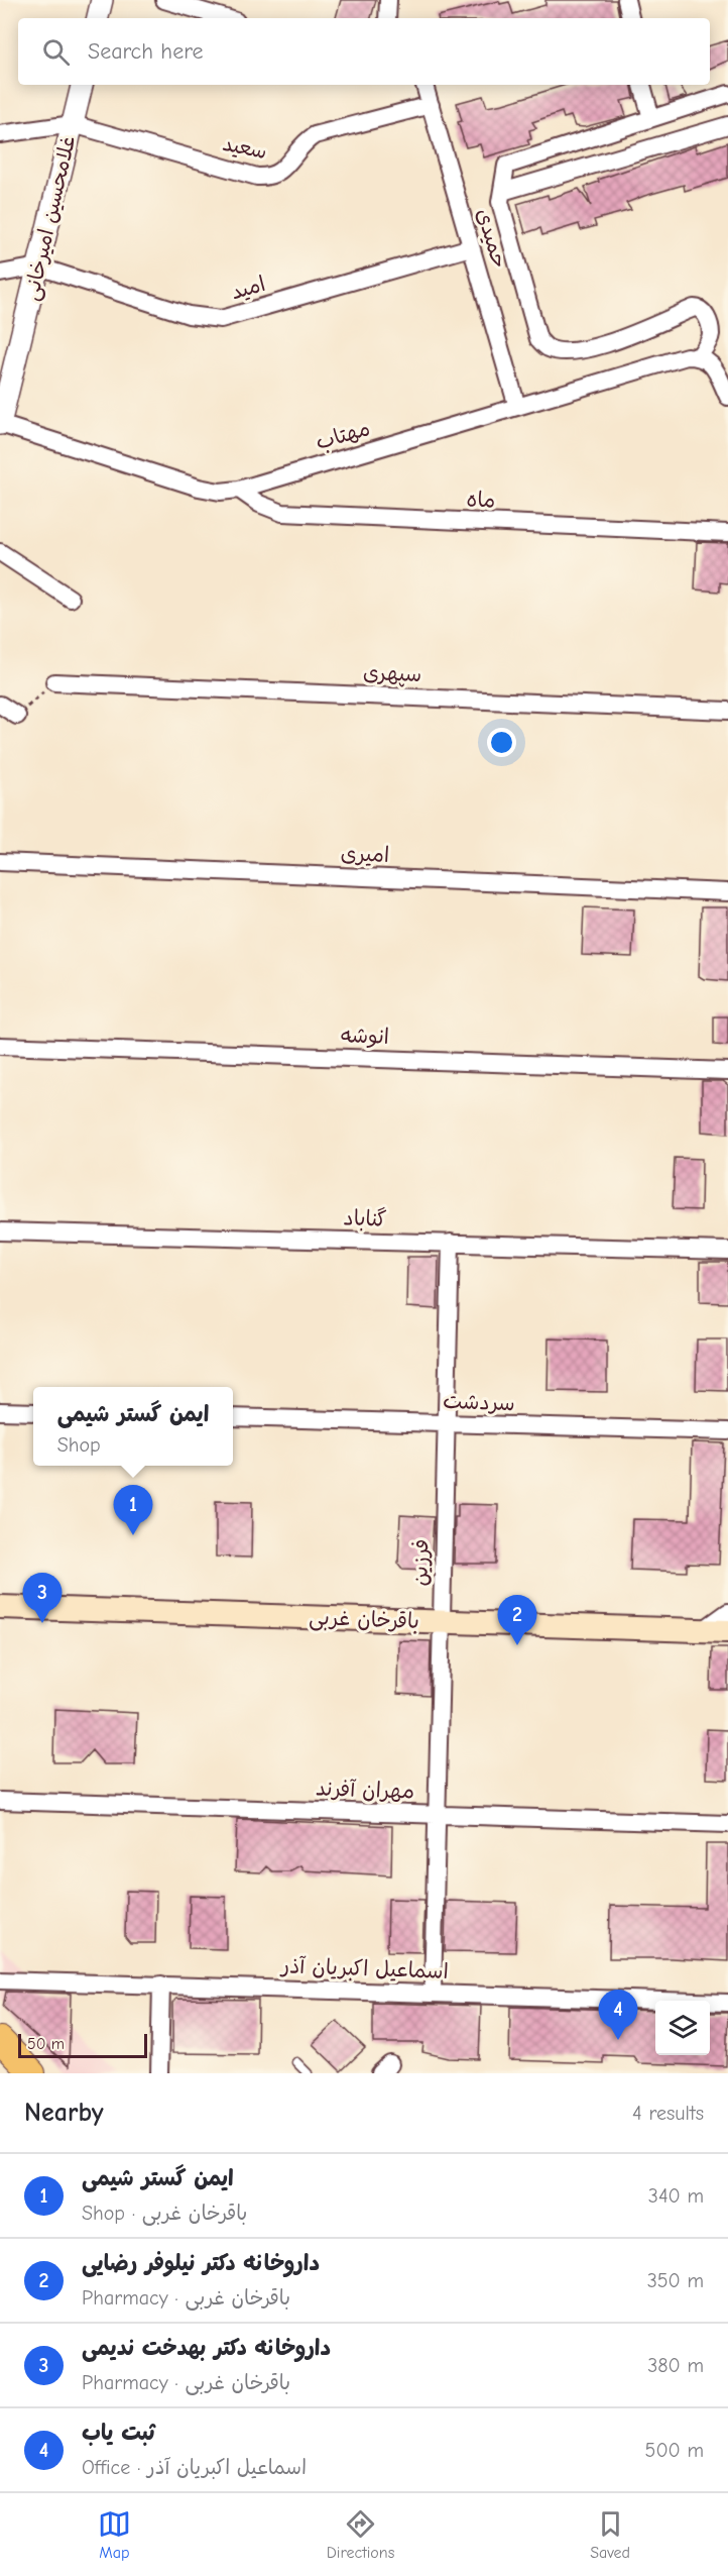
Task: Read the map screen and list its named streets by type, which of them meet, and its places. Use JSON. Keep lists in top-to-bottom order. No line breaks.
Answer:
{"streets":{"main road":["باقرخان غربی"],"street":["سعید","غلامحسین امیرخانی","حمیدی","امید","مهتاب","ماه","سپهری","امیری","انوشه","گناباد","سردشت","فرزین","مهران آفرند","اسماعیل اکبریان آذر"]},"crossings":[["سعید","غلامحسین امیرخانی"],["سعید","حمیدی"],["غلامحسین امیرخانی","امید"],["غلامحسین امیرخانی","مهتاب"],["حمیدی","امید"],["حمیدی","مهتاب"],["مهتاب","ماه"],["گناباد","فرزین"],["سردشت","فرزین"],["فرزین","باقرخان غربی"],["فرزین","مهران آفرند"],["فرزین","اسماعیل اکبریان آذر"]],"scale_bar":"50 m","page":{"search":"Search here","popup":["ایمن گستر شیمی","Shop"],"pins":["1","3","2","4"],"scale":"50 m","heading":["Nearby","4 results"],"list":[{"mark":"1","name":"ایمن گستر شیمی","note":"Shop · باقرخان غربی","value":"340 m"},{"mark":"2","name":"داروخانه دکتر نیلوفر رضایی","note":"Pharmacy · باقرخان غربی","value":"350 m"},{"mark":"3","name":"داروخانه دکتر بهدخت ندیمی","note":"Pharmacy · باقرخان غربی","value":"380 m"},{"mark":"4","name":"ثبت یاب","note":"Office · اسماعیل اکبریان آذر","value":"500 m"}],"nav":["Map","Directions","Saved"]}}
